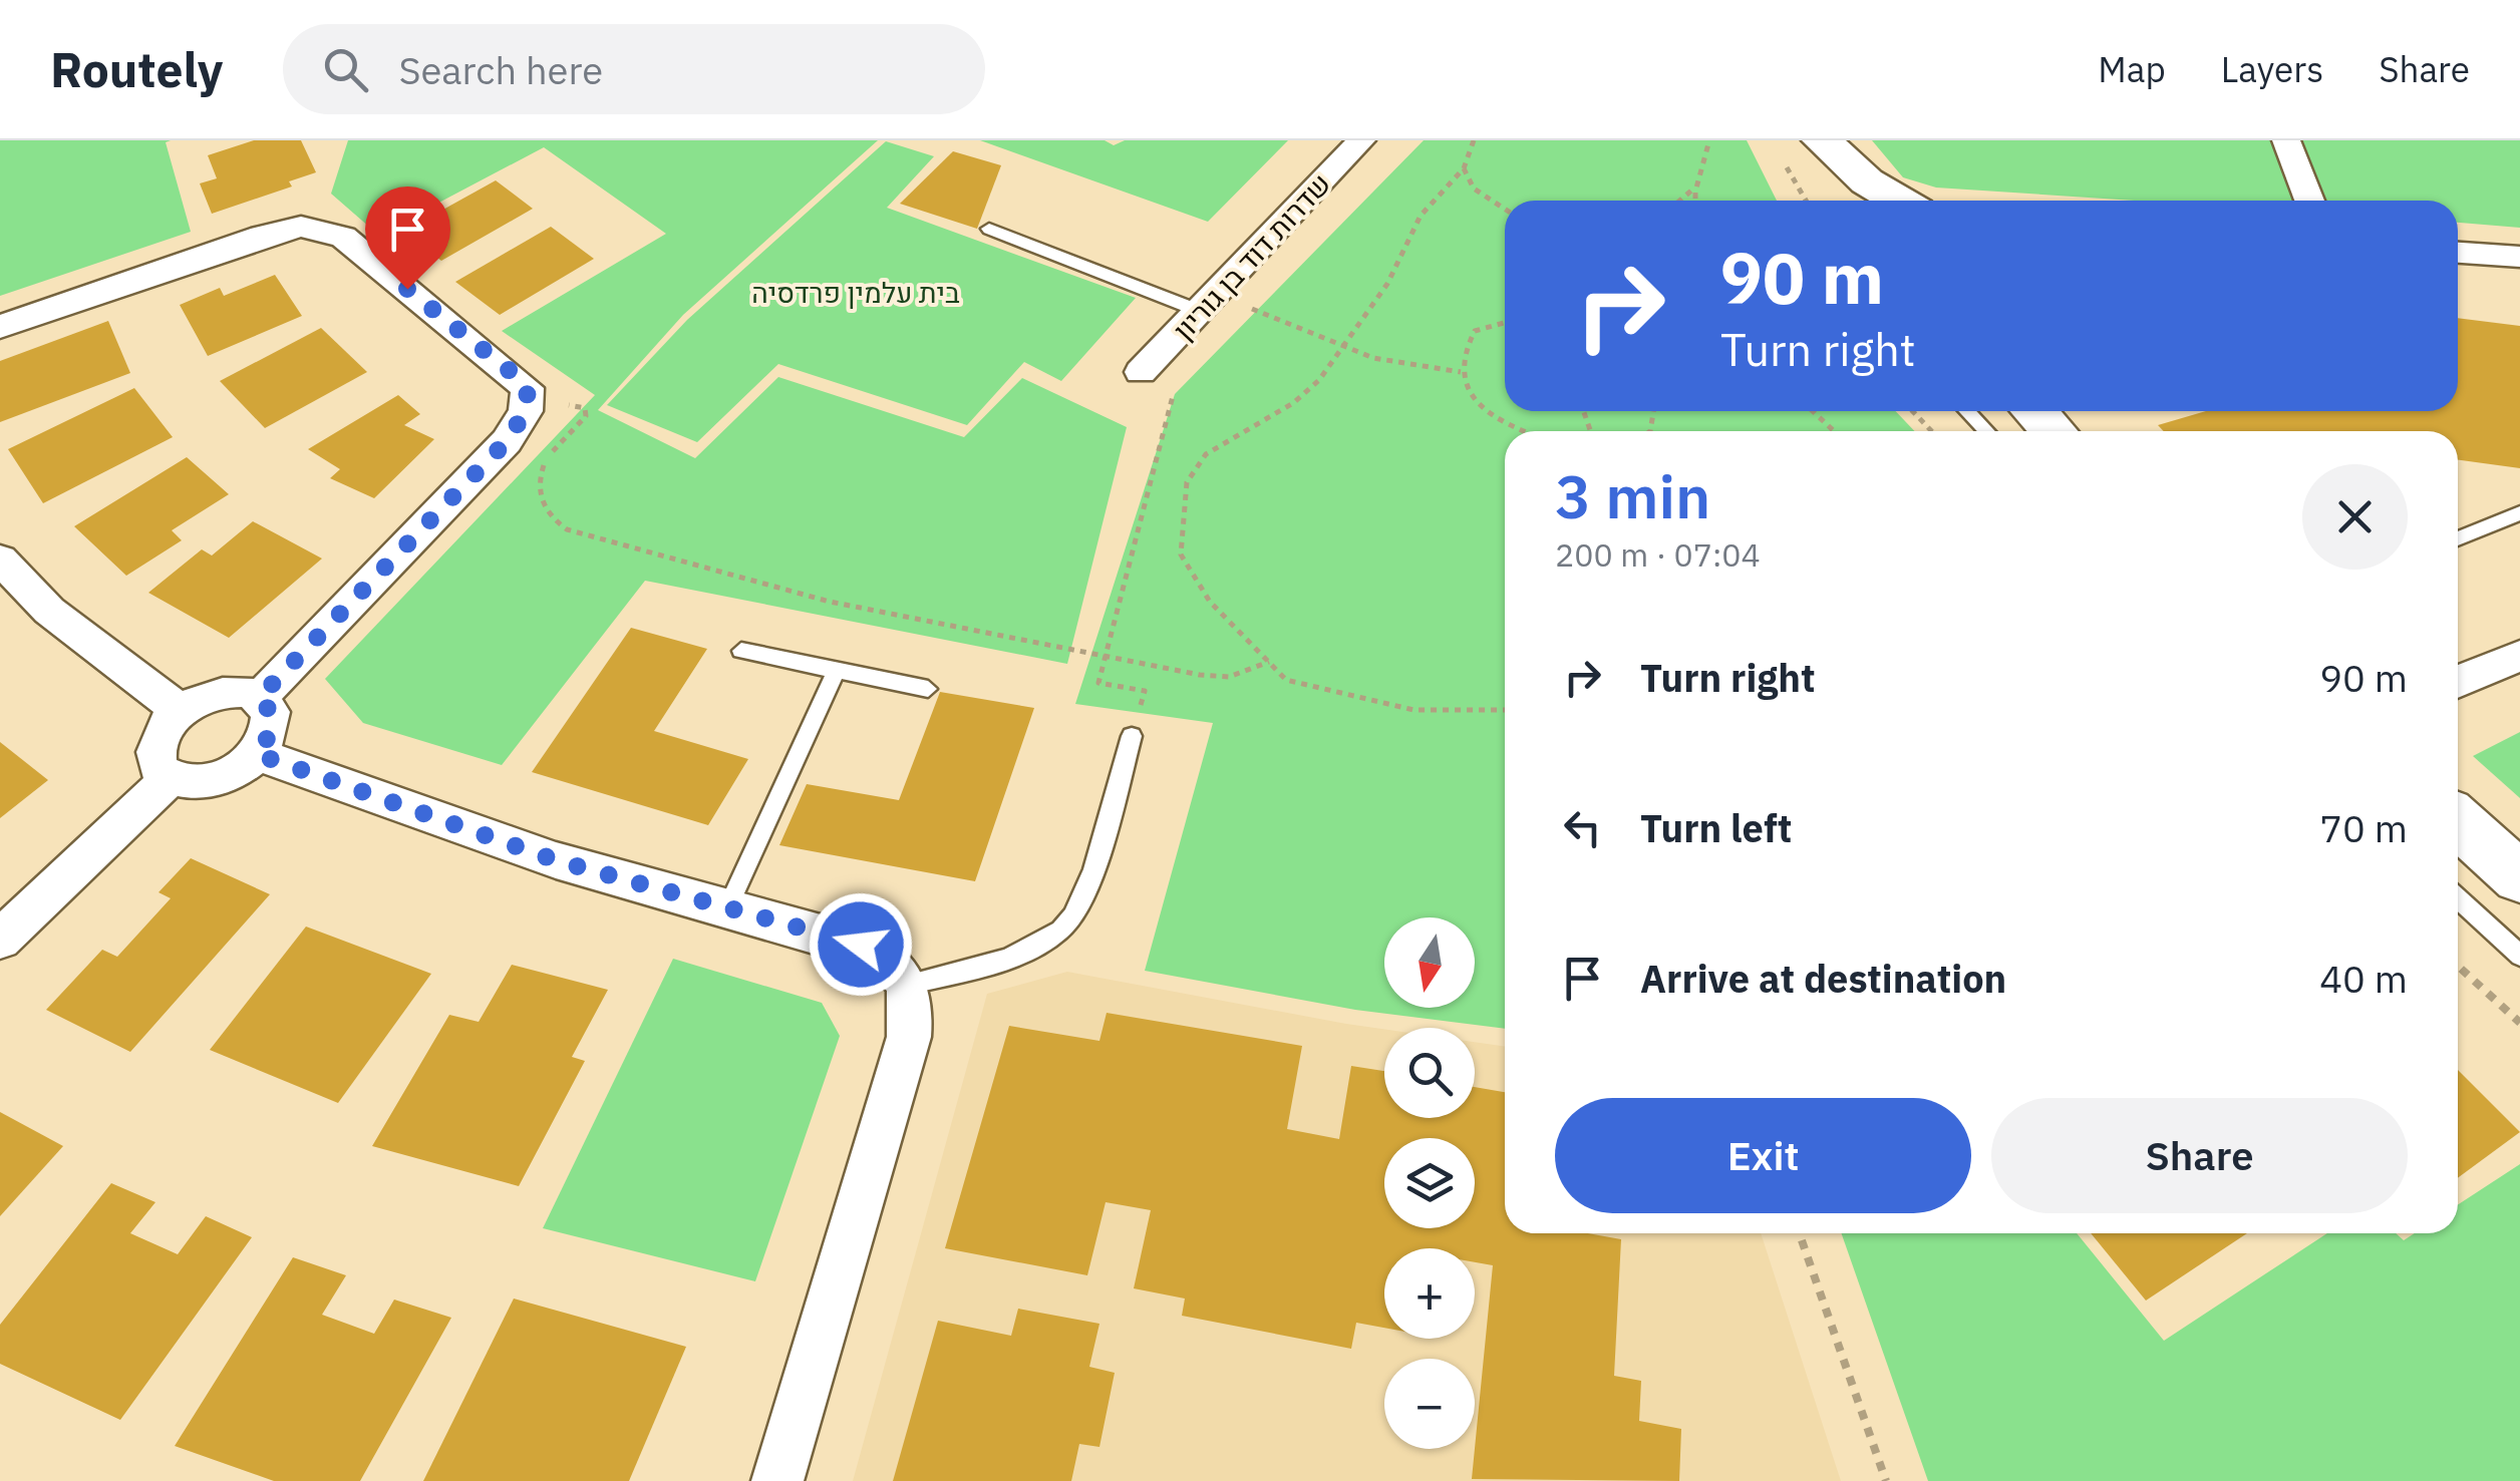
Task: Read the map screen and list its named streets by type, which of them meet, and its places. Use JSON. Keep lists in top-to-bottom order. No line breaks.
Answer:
{"streets":{"street":["שדרות דוד בן גוריון"]},"parks":["בית עלמין פרדסיה"],"north":"bottom","page":{"header":"Routely","search":"Search here","nav":["Map","Layers","Share"],"turn":["90 m","Turn right"],"heading":["3 min","200 m · 07:04"],"list":[{"name":"Turn right","value":"90 m"},{"name":"Turn left","value":"70 m"},{"name":"Arrive at destination","value":"40 m"}],"map_buttons":["+","−"],"buttons":["Exit","Share"]}}
